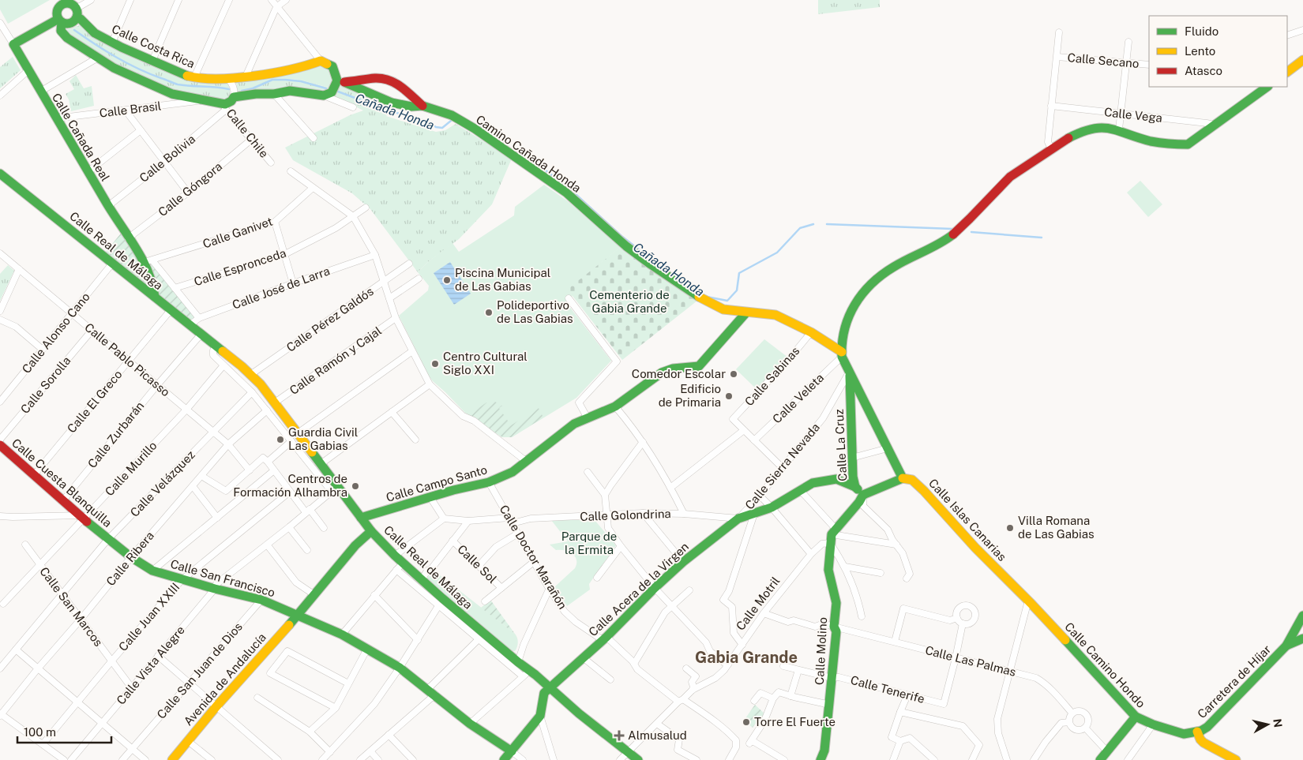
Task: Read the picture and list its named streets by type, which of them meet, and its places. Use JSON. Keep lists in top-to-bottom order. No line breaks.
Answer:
{"streets":{"street":["Calle Costa Rica","Calle Secano","Calle Brasil","Calle Vega","Calle Chile","Calle Cañada Real","Camino Cañada Honda","Calle Bolivia","Calle Góngora","Calle Ganivet","Calle Real de Málaga","Calle Espronceda","Calle José de Larra","Calle Pérez Galdós","Calle Alonso Cano","Calle Pablo Picasso","Calle Ramón y Cajal","Calle Sabinas","Calle Sorolla","Calle Veleta","Calle El Greco","Calle Zurbarán","Calle La Cruz","Calle Sierra Nevada","Calle Murillo","Calle Cuesta Blanquilla","Calle Velázquez","Calle Campo Santo","Calle Golondrina","Calle Islas Canarias","Calle Doctor Marañón","Calle Ribera","Calle Sol","Calle San Francisco","Calle Acera de la Virgen","Calle Motril","Calle San Marcos","Calle Juan XXIII","Calle Molino","Calle Las Palmas","Calle Vista Alegre","Calle Camino Hondo","Calle San Juan de Dios","Avenida de Andalucía","Carretera de Híjar","Calle Tenerife"]},"crossings":[["Calle Brasil","Calle Cañada Real"],["Calle Chile","Calle Bolivia"],["Calle Chile","Calle Góngora"],["Calle Cañada Real","Calle Bolivia"],["Calle Cañada Real","Calle Góngora"],["Calle Cañada Real","Calle Ganivet"],["Calle Cañada Real","Calle Real de Málaga"],["Calle Cañada Real","Calle Espronceda"],["Calle Cañada Real","Calle José de Larra"],["Camino Cañada Honda","Calle Sabinas"],["Camino Cañada Honda","Calle Veleta"],["Camino Cañada Honda","Calle La Cruz"],["Camino Cañada Honda","Calle Sierra Nevada"],["Camino Cañada Honda","Calle Campo Santo"],["Calle Real de Málaga","Calle José de Larra"],["Calle Real de Málaga","Calle Pérez Galdós"],["Calle Real de Málaga","Calle Alonso Cano"],["Calle Real de Málaga","Calle Ramón y Cajal"],["Calle Real de Málaga","Calle El Greco"],["Calle Real de Málaga","Calle Zurbarán"],["Calle Real de Málaga","Calle Murillo"],["Calle Real de Málaga","Calle Velázquez"],["Calle Real de Málaga","Calle Campo Santo"],["Calle Real de Málaga","Calle Ribera"],["Calle Real de Málaga","Calle Acera de la Virgen"],["Calle Real de Málaga","Calle Motril"],["Calle Real de Málaga","Calle Vista Alegre"],["Calle Real de Málaga","Avenida de Andalucía"],["Calle Alonso Cano","Calle Pablo Picasso"],["Calle Pablo Picasso","Calle Sorolla"],["Calle Pablo Picasso","Calle El Greco"],["Calle Pablo Picasso","Calle Zurbarán"],["Calle Pablo Picasso","Calle Murillo"],["Calle Pablo Picasso","Calle Velázquez"],["Calle Pablo Picasso","Calle Ribera"],["Calle El Greco","Calle Cuesta Blanquilla"],["Calle Zurbarán","Calle Cuesta Blanquilla"],["Calle La Cruz","Calle Sierra Nevada"],["Calle La Cruz","Calle Acera de la Virgen"],["Calle La Cruz","Calle Motril"],["Calle Sierra Nevada","Calle Golondrina"],["Calle Sierra Nevada","Calle Acera de la Virgen"],["Calle Murillo","Calle Cuesta Blanquilla"],["Calle Murillo","Calle San Marcos"],["Calle Cuesta Blanquilla","Calle Velázquez"],["Calle Cuesta Blanquilla","Calle San Francisco"],["Calle Velázquez","Calle San Francisco"],["Calle Velázquez","Calle San Marcos"],["Calle Campo Santo","Calle Doctor Marañón"],["Calle Golondrina","Calle Doctor Marañón"],["Calle Golondrina","Calle Acera de la Virgen"],["Calle Islas Canarias","Calle Camino Hondo"],["Calle Doctor Marañón","Calle Acera de la Virgen"],["Calle Doctor Marañón","Calle Motril"],["Calle Ribera","Calle San Francisco"],["Calle Ribera","Calle San Marcos"],["Calle San Francisco","Calle Juan XXIII"],["Calle San Francisco","Calle Vista Alegre"],["Calle San Francisco","Calle San Juan de Dios"],["Calle San Francisco","Avenida de Andalucía"],["Calle Motril","Calle Molino"],["Calle Motril","Calle Las Palmas"],["Calle San Marcos","Calle Juan XXIII"],["Calle San Marcos","Calle Vista Alegre"],["Calle Molino","Calle Las Palmas"],["Calle Molino","Calle Tenerife"],["Calle Las Palmas","Calle Tenerife"],["Calle Camino Hondo","Carretera de Híjar"]],"districts":["Gabia Grande"],"water":["Cañada Honda"],"parks":["Cementerio de Gabia Grande","Parque de la Ermita"],"places":{"other":["Piscina Municipal de Las Gabias","Polideportivo de Las Gabias","Centro Cultural Siglo XXI","Comedor Escolar","Edificio de Primaria","Guardia Civil Las Gabias","Centros de Formación Alhambra","Villa Romana de Las Gabias","Torre El Fuerte"],"health":["Almusalud"]},"legend":["Fluido","Lento","Atasco"],"scale_bar":"100 m","north":"right"}
